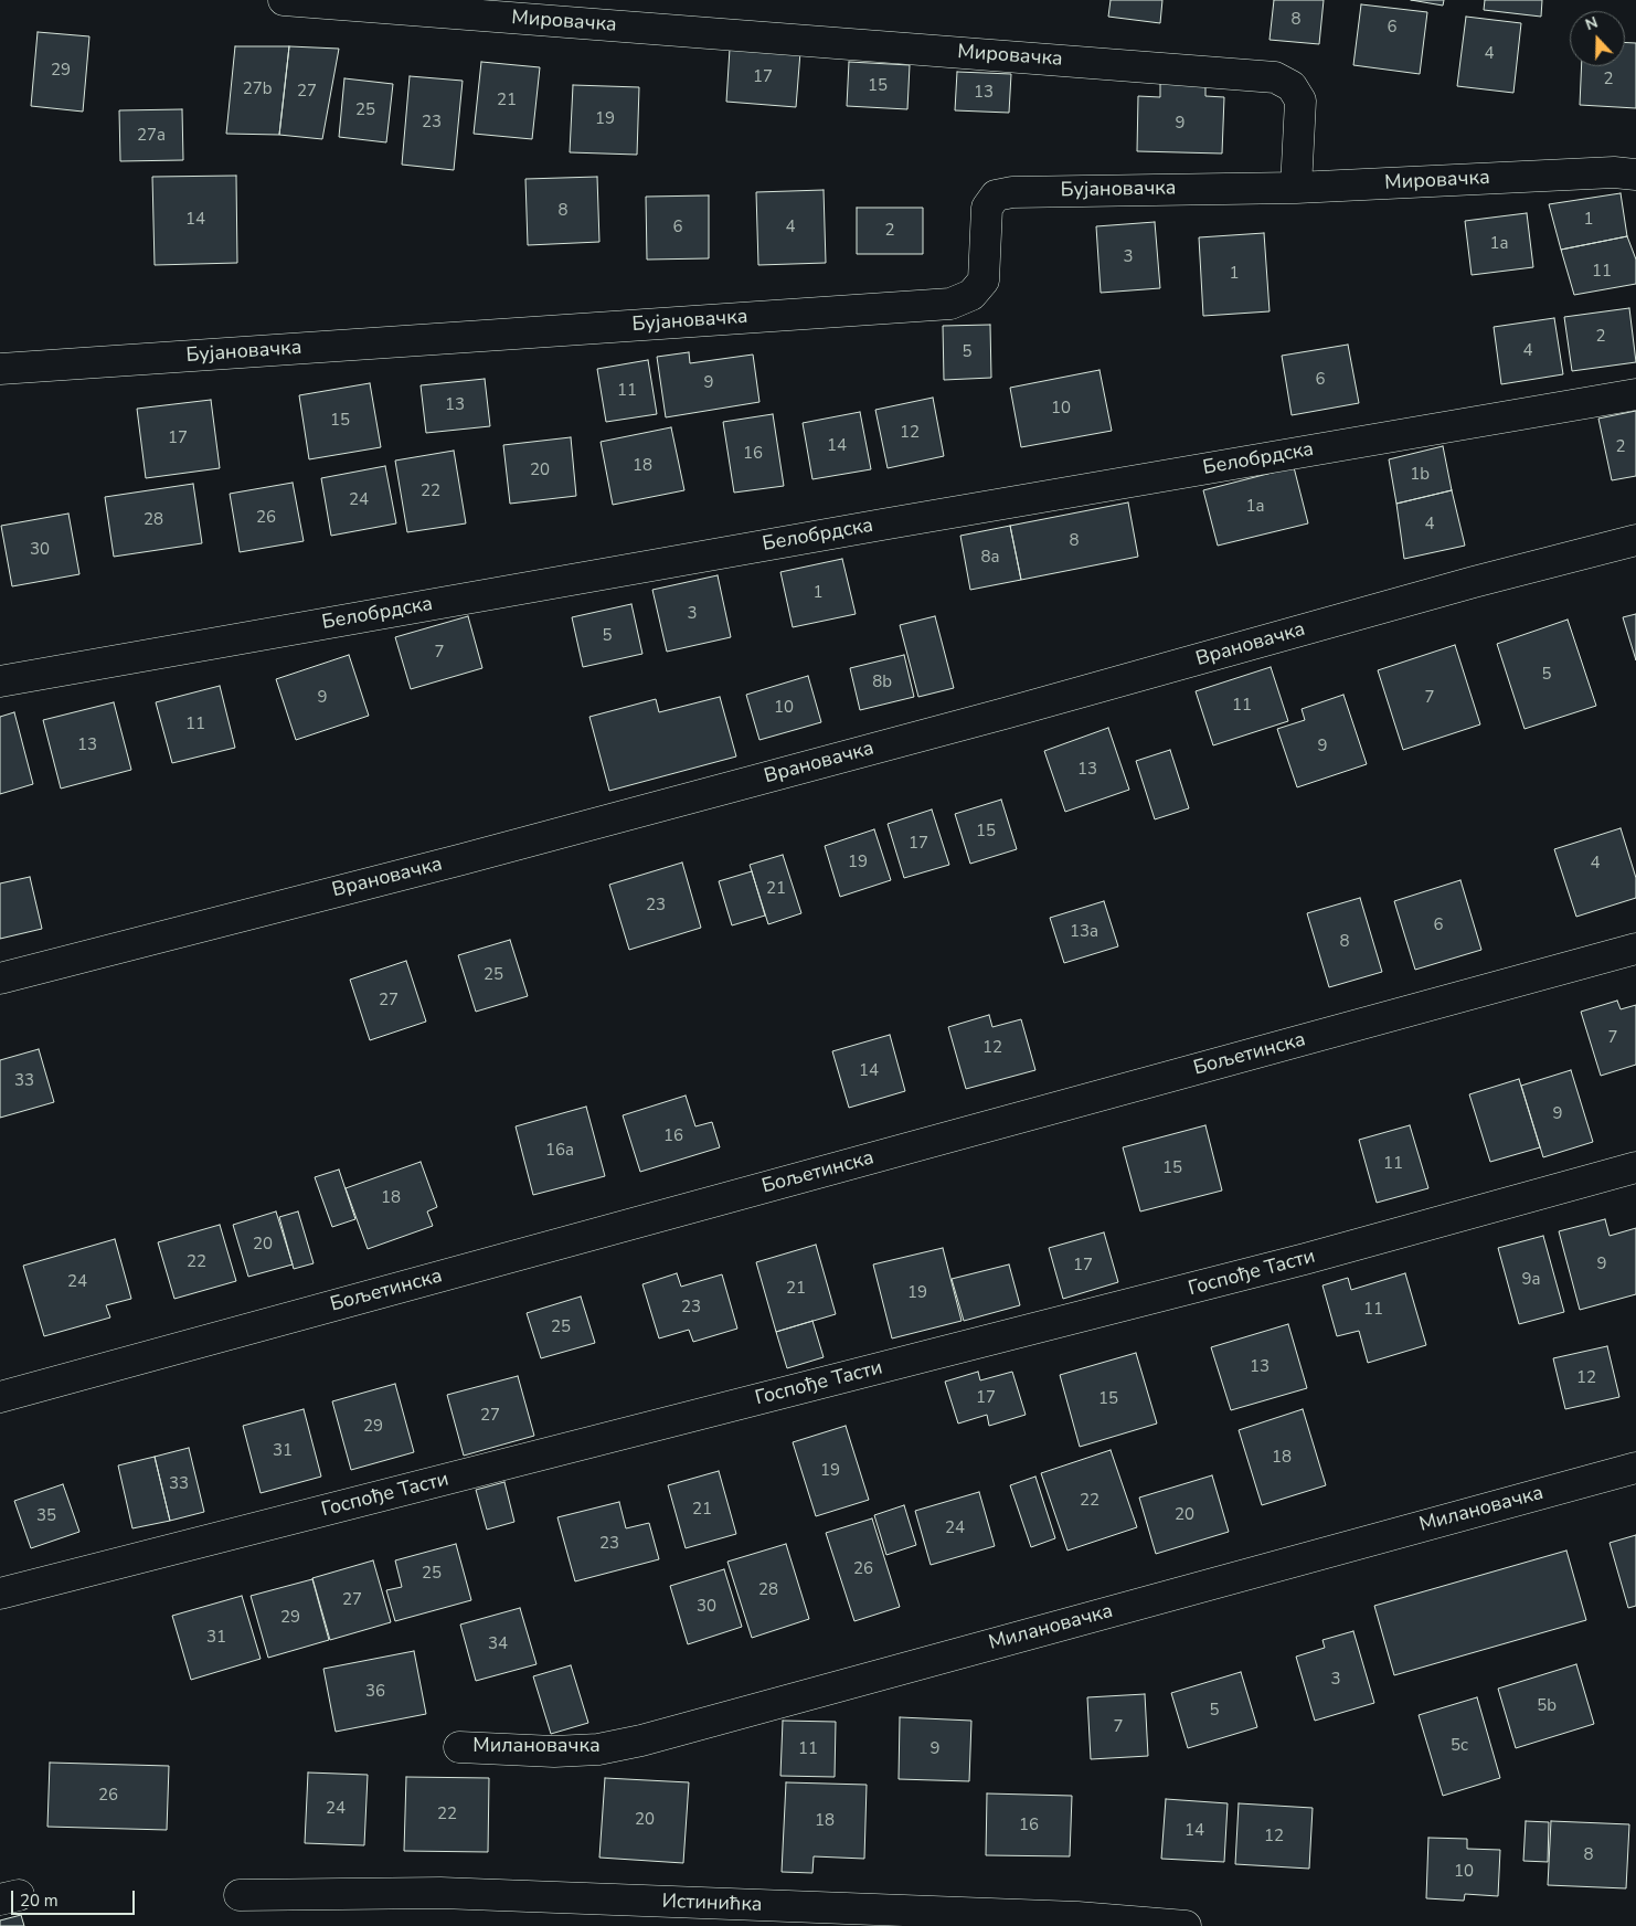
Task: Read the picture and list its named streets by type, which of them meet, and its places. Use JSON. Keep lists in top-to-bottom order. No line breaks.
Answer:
{"streets":{"street":["Мировачка","Бујановачка","Белобрдска","Врановачка","Бољетинска","Госпође Тасти","Милановачка","Истинићка"]},"crossings":[["Мировачка","Бујановачка"]],"house_numbers":["8","6","4","29","17","2","15","27b","27","13","21","25","19","23","9","27a","8","14","1","6","4","2","1a","3","11","1","2","4","5","6","9","11","13","10","15","12","17","14","2","16","18","20","1b","22","24","1a","26","28","4","8","30","8a","1","3","5","7","5","8b","9","7","11","10","11","13","9","13","15","17","19","4","21","23","6","13a","8","25","27","7","12","14","33","9","16","16a","11","15","18","20","22","9","17","9a","24","21","19","23","11","25","13","12","17","15","27","29","31","18","19","33","22","21","20","35","24","23","26","25","28","27","30","29","31","34","3","36","5b","5","7","5c","11","9","26","24","22","20","18","16","14","12","8","10"],"scale_bar":"20 m","north":"top"}
